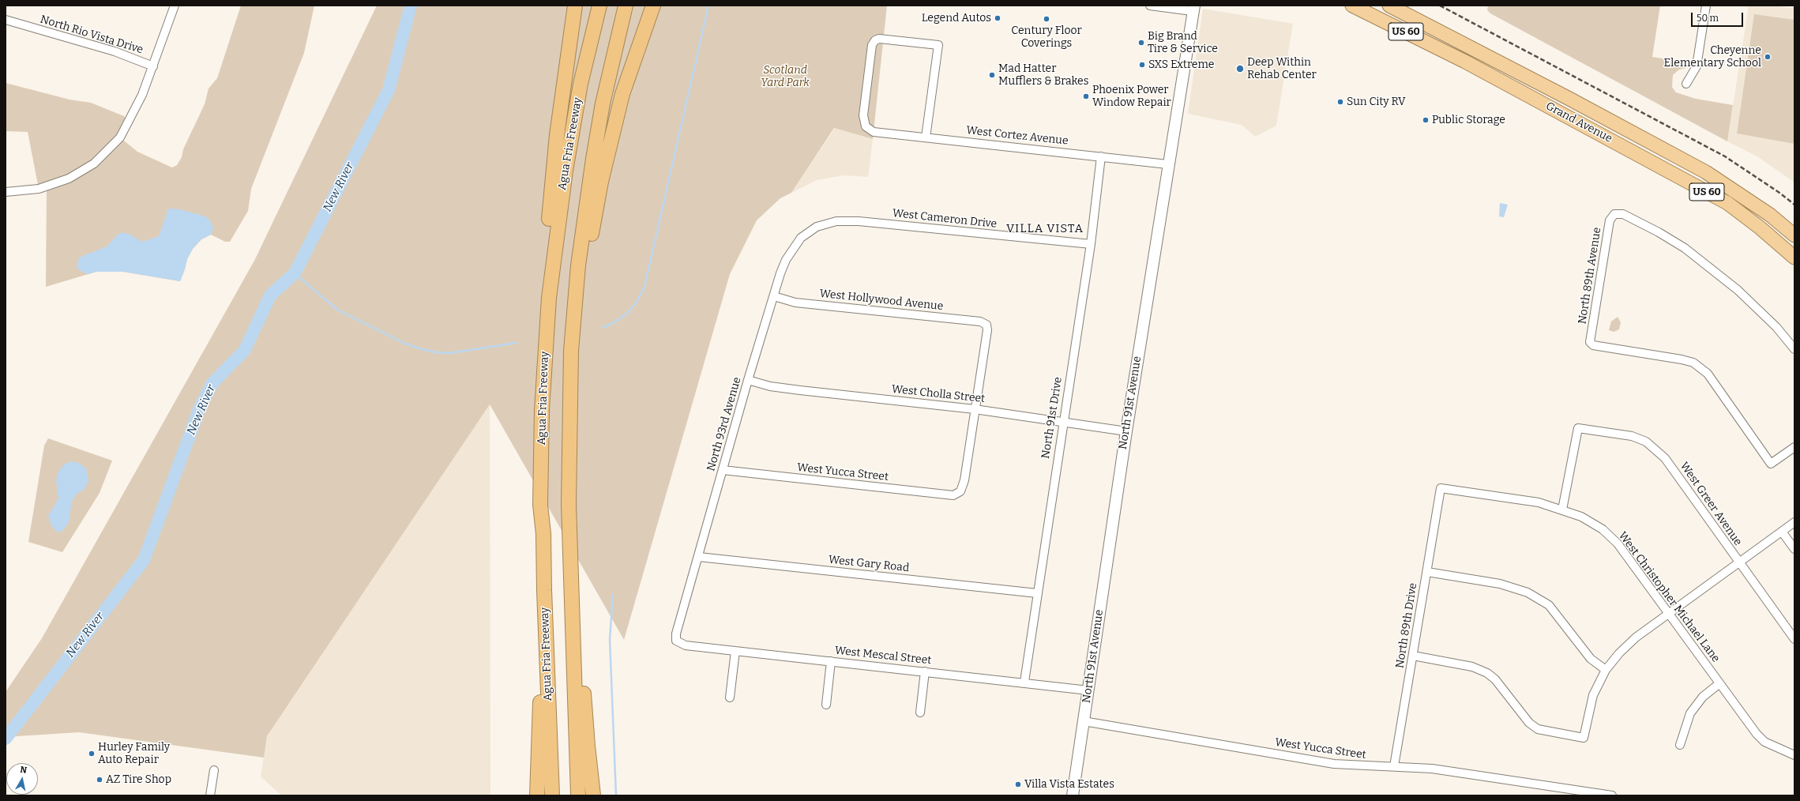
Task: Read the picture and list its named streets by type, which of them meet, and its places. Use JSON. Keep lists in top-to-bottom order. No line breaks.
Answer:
{"streets":{"highway":["US 60","Grand Avenue","Agua Fria Freeway"],"main road":["North 91st Avenue"],"street":["North Rio Vista Drive","West Cortez Avenue","West Cameron Drive","North 89th Avenue","West Hollywood Avenue","West Cholla Street","North 91st Drive","North 93rd Avenue","West Yucca Street","West Greer Avenue","West Gary Road","West Christopher Michael Lane","North 89th Drive","West Mescal Street"]},"crossings":[["West Cortez Avenue","North 91st Avenue"],["West Cortez Avenue","North 91st Drive"],["West Cameron Drive","North 91st Drive"],["West Cameron Drive","North 93rd Avenue"],["West Hollywood Avenue","West Cholla Street"],["West Hollywood Avenue","North 93rd Avenue"],["West Hollywood Avenue","West Yucca Street"],["West Cholla Street","North 91st Avenue"],["West Cholla Street","North 91st Drive"],["West Cholla Street","North 93rd Avenue"],["West Cholla Street","West Yucca Street"],["North 91st Avenue","West Yucca Street"],["North 91st Avenue","West Mescal Street"],["North 91st Drive","West Gary Road"],["North 91st Drive","West Mescal Street"],["North 93rd Avenue","West Yucca Street"],["North 93rd Avenue","West Gary Road"],["North 93rd Avenue","West Mescal Street"],["West Yucca Street","North 89th Drive"],["West Greer Avenue","West Christopher Michael Lane"],["West Christopher Michael Lane","North 89th Drive"]],"districts":["VILLA VISTA"],"water":["New River"],"parks":["Scotland Yard Park"],"places":["Legend Autos","Century Floor Coverings","Big Brand Tire & Service","Cheyenne Elementary School","SXS Extreme","Deep Within Rehab Center","Mad Hatter Mufflers & Brakes","Phoenix Power Window Repair","Sun City RV","Public Storage","Hurley Family Auto Repair","AZ Tire Shop","Villa Vista Estates"],"scale_bar":"50 m","north":"top"}
